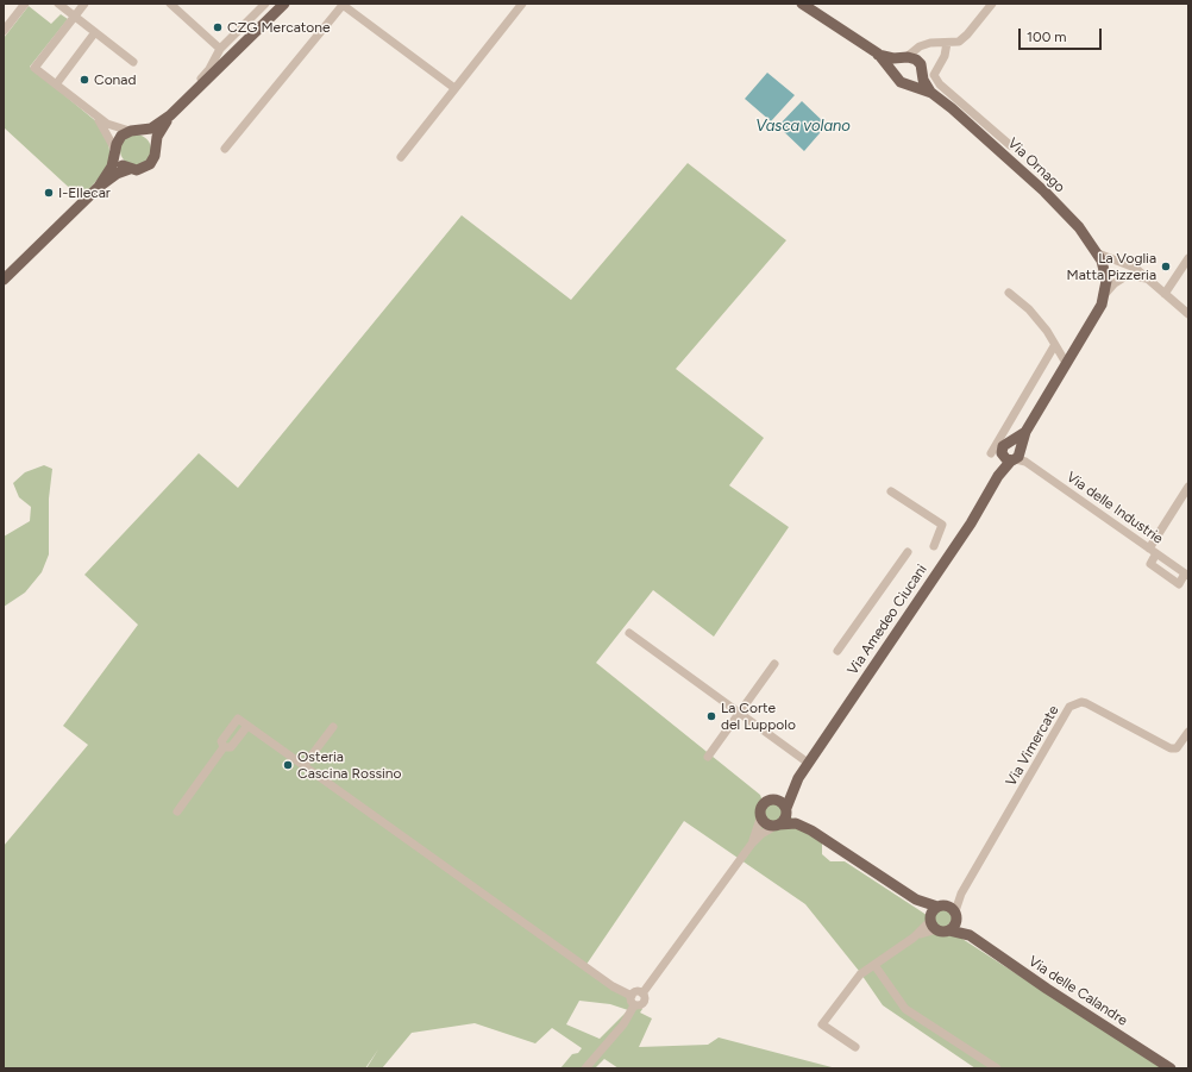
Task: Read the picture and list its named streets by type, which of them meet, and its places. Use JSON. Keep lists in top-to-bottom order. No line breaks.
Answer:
{"streets":{"main road":["Via Ornago","Via Amedeo Ciucani","Via delle Calandre"],"street":["Via delle Industrie","Via Vimercate"]},"crossings":[["Via Ornago","Via Amedeo Ciucani"],["Via delle Industrie","Via Amedeo Ciucani"],["Via Vimercate","Via delle Calandre"]],"water":["Vasca volano"],"places":["CZG Mercatone","Conad","I-Ellecar","La Voglia Matta Pizzeria","La Corte del Luppolo","Osteria Cascina Rossino"],"scale_bar":"100 m"}
